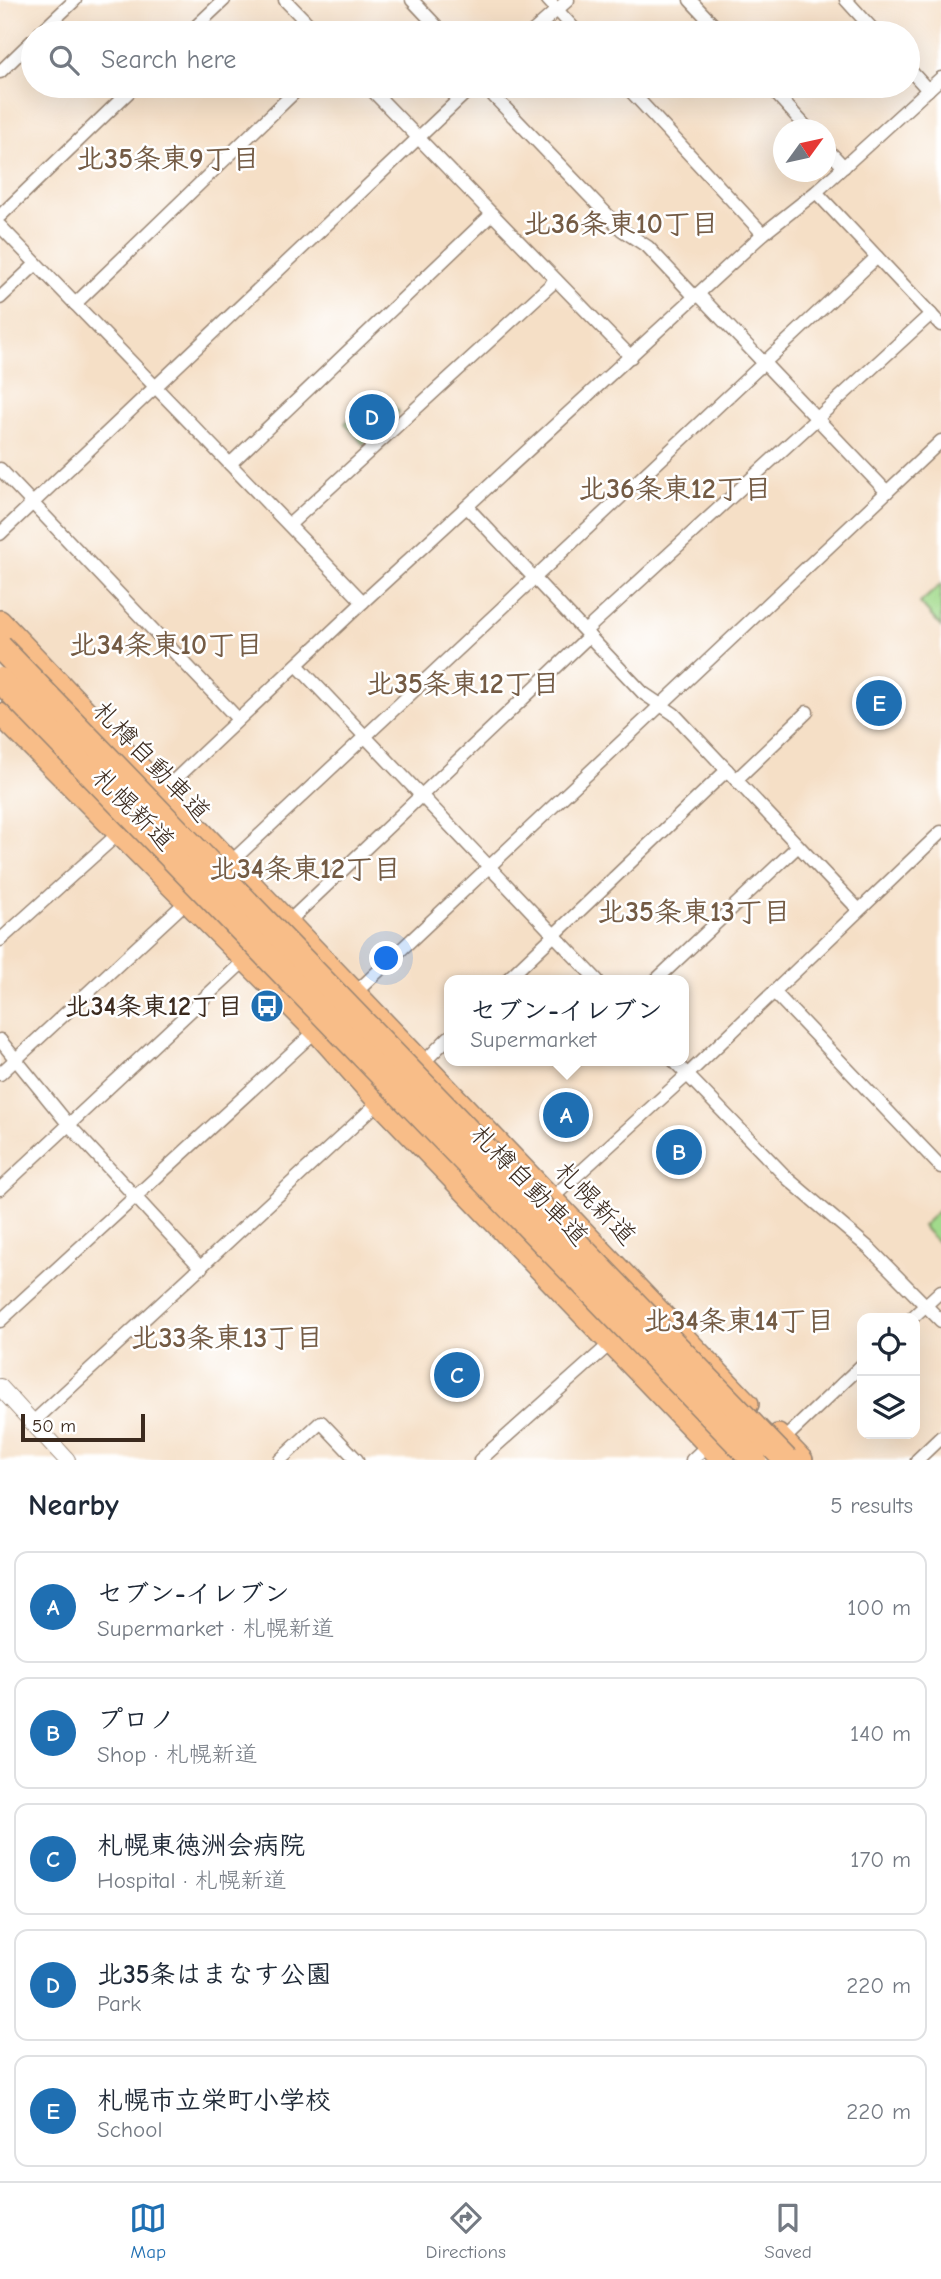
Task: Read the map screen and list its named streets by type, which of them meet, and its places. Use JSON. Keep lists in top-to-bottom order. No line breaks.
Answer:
{"streets":{"highway":["札樽自動車道","札幌新道"]},"crossings":[["札樽自動車道","札幌新道"]],"districts":["北35条東9丁目","北36条東10丁目","北36条東12丁目","北34条東10丁目","北35条東12丁目","北34条東12丁目","北35条東13丁目","北34条東14丁目","北33条東13丁目"],"places":{"bus stop":["北34条東12丁目"]},"scale_bar":"50 m","north":"top right","page":{"search":"Search here","pins":["D","E","A","B","C"],"popup":["セブン-イレブン","Supermarket"],"scale":"50 m","heading":["Nearby","5 results"],"list":[{"mark":"A","name":"セブン-イレブン","note":"Supermarket · 札幌新道","value":"100 m"},{"mark":"B","name":"プロノ","note":"Shop · 札幌新道","value":"140 m"},{"mark":"C","name":"札幌東徳洲会病院","note":"Hospital · 札幌新道","value":"170 m"},{"mark":"D","name":"北35条はまなす公園","note":"Park","value":"220 m"},{"mark":"E","name":"札幌市立栄町小学校","note":"School","value":"220 m"}],"nav":["Map","Directions","Saved"]}}
